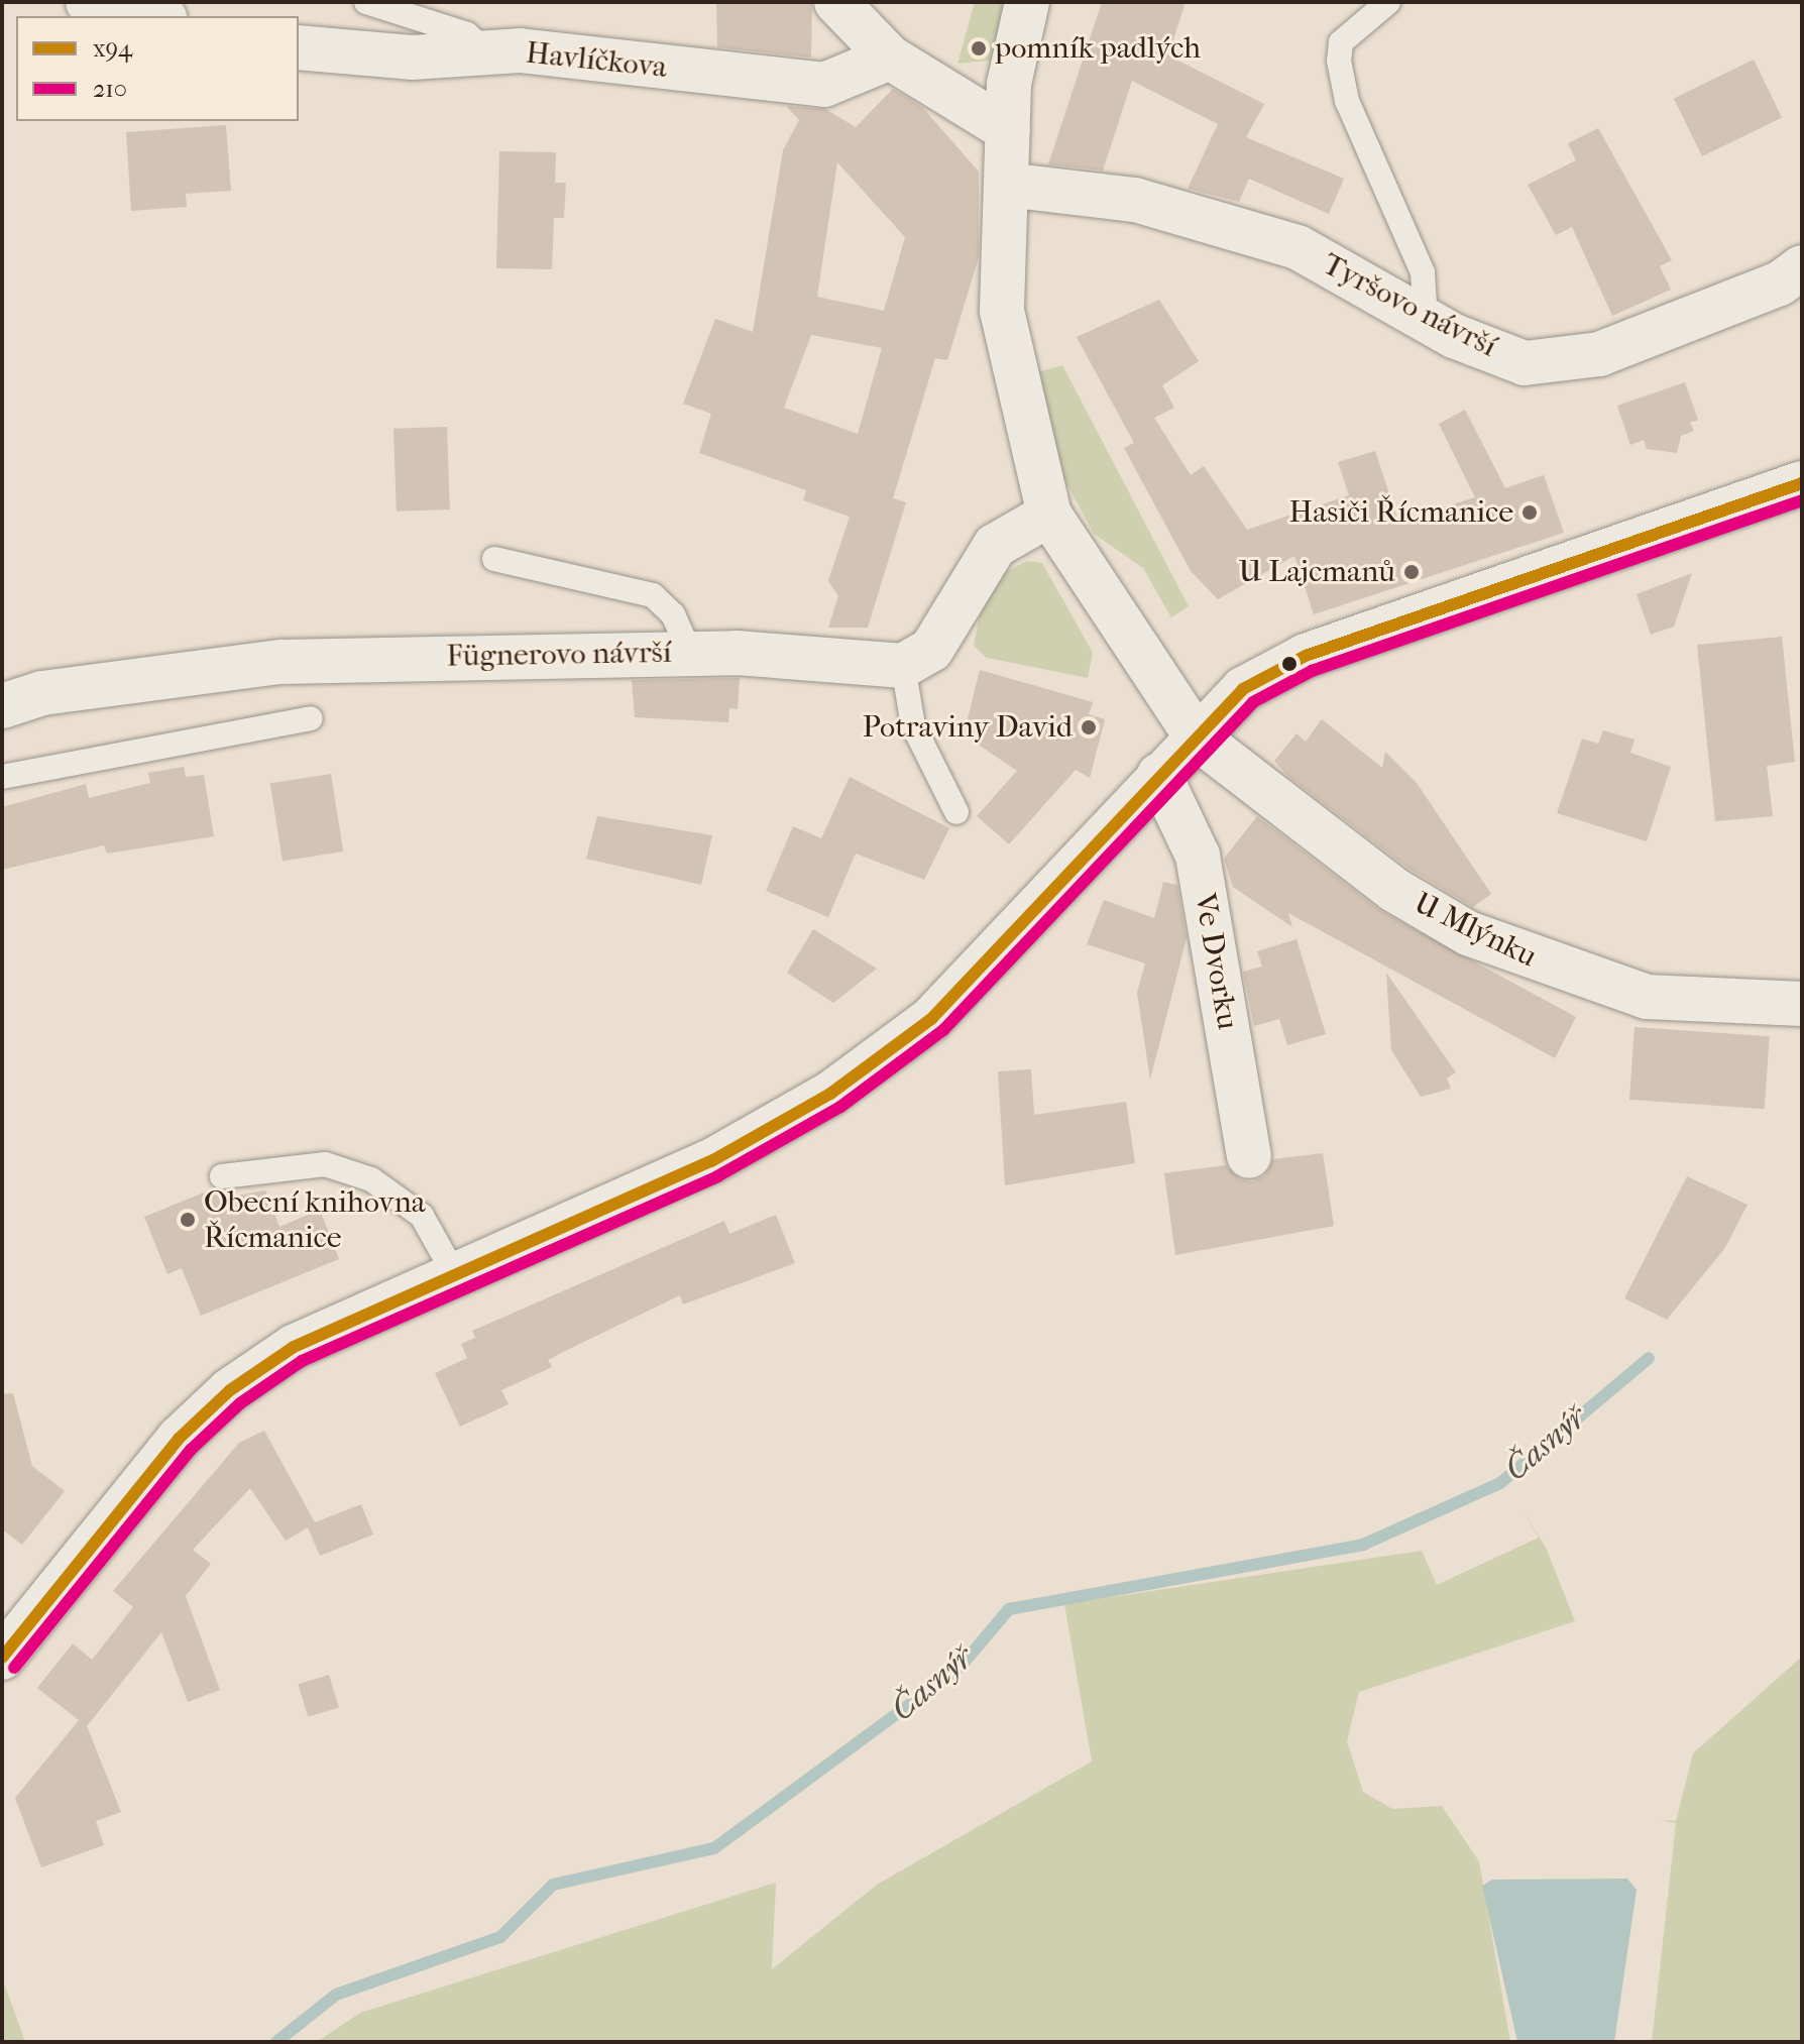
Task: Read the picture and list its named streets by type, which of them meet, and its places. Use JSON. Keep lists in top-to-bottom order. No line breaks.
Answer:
{"streets":{"street":["Havlíčkova","Tyršovo návrší","Fügnerovo návrší","U Mlýnku","Ve Dvorku"]},"water":["Časnýř"],"places":["pomník padlých","Hasiči Řícmanice","U Lajcmanů","Potraviny David","Obecní knihovna Řícmanice"],"lines":["transit line x94","transit line 210"],"legend":["x94","210"]}
